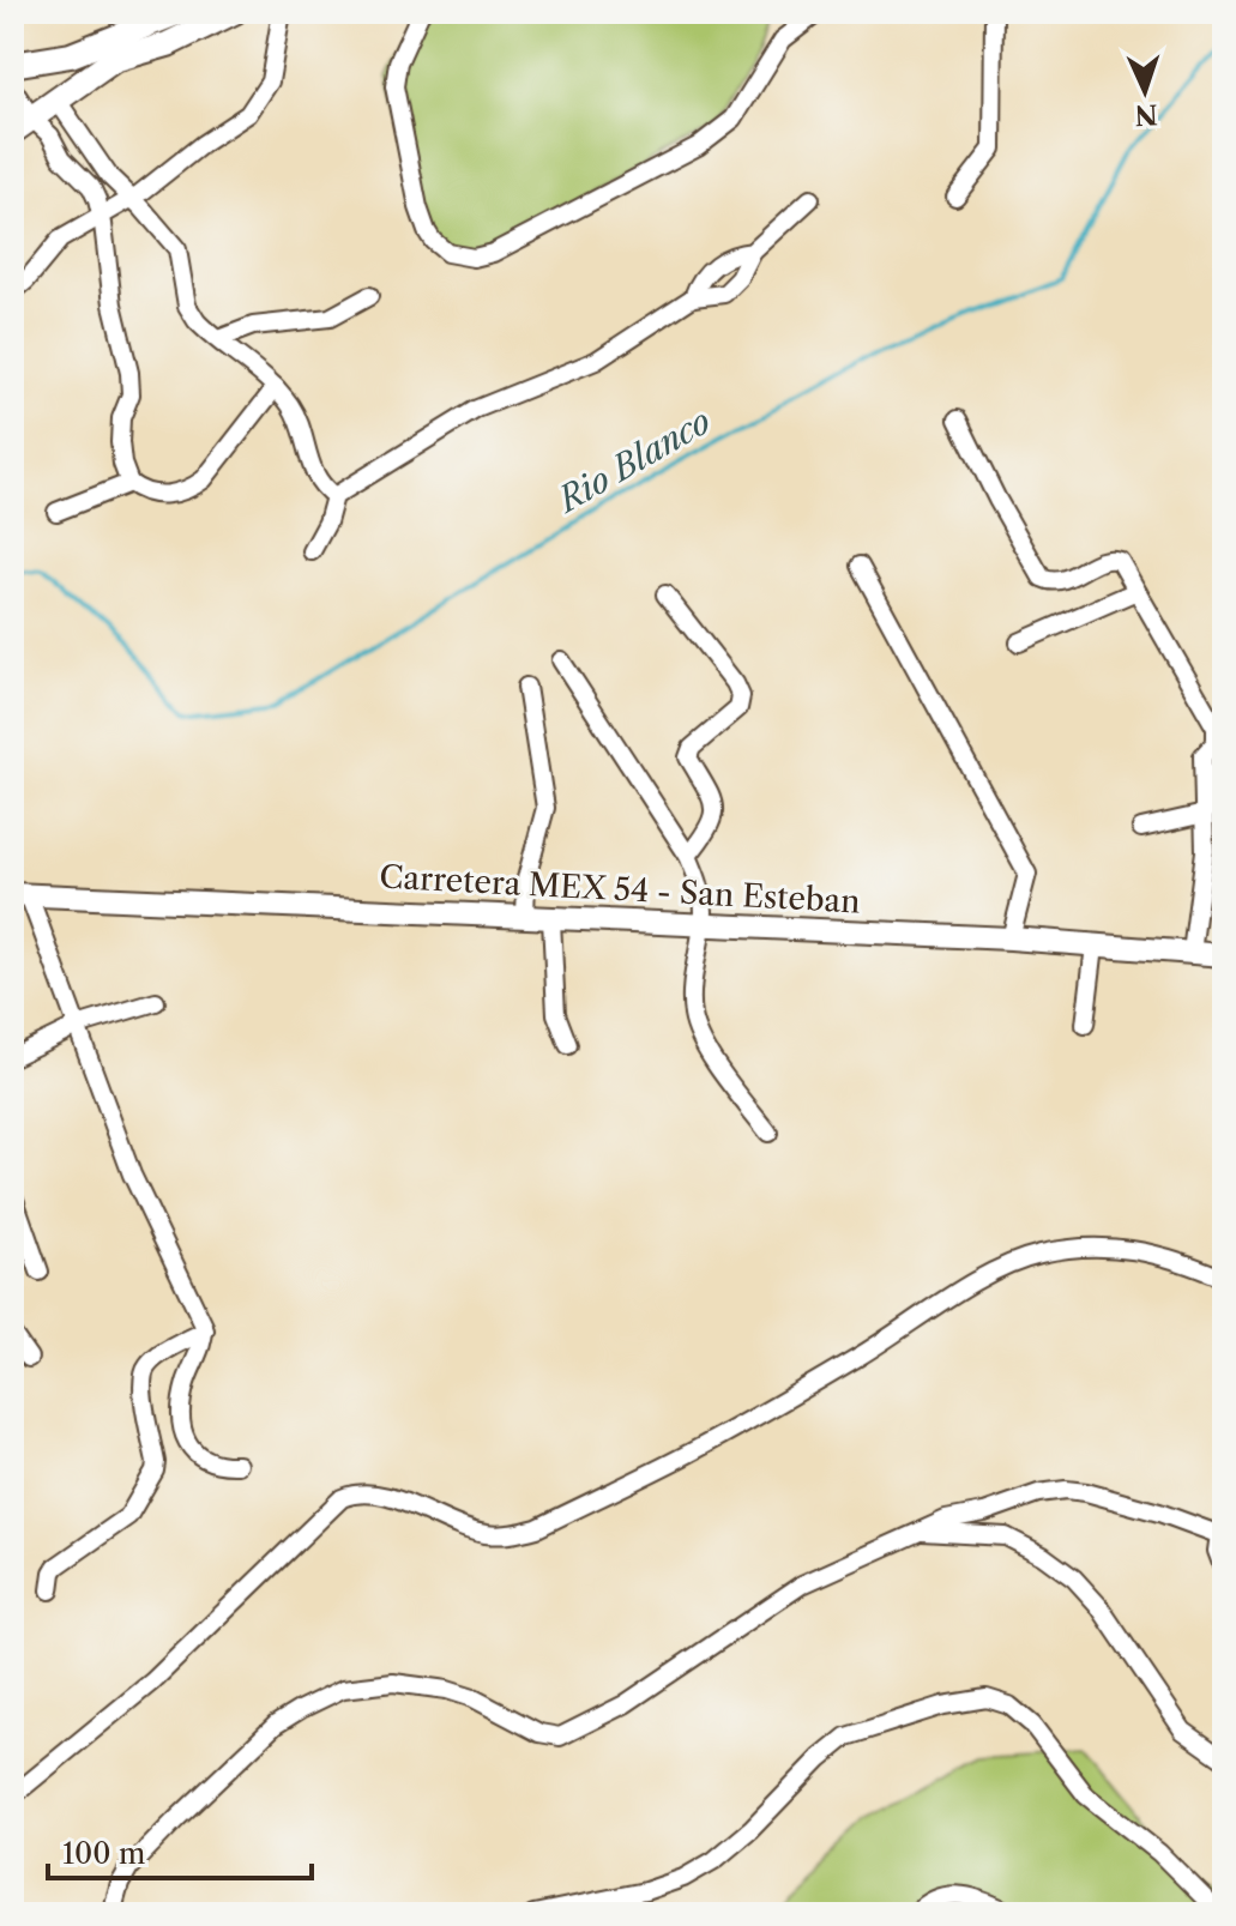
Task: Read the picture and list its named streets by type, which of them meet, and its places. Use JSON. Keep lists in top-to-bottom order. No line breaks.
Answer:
{"streets":{"street":["Carretera MEX 54 - San Esteban"]},"water":["Rio Blanco"],"scale_bar":"100 m","north":"bottom"}
